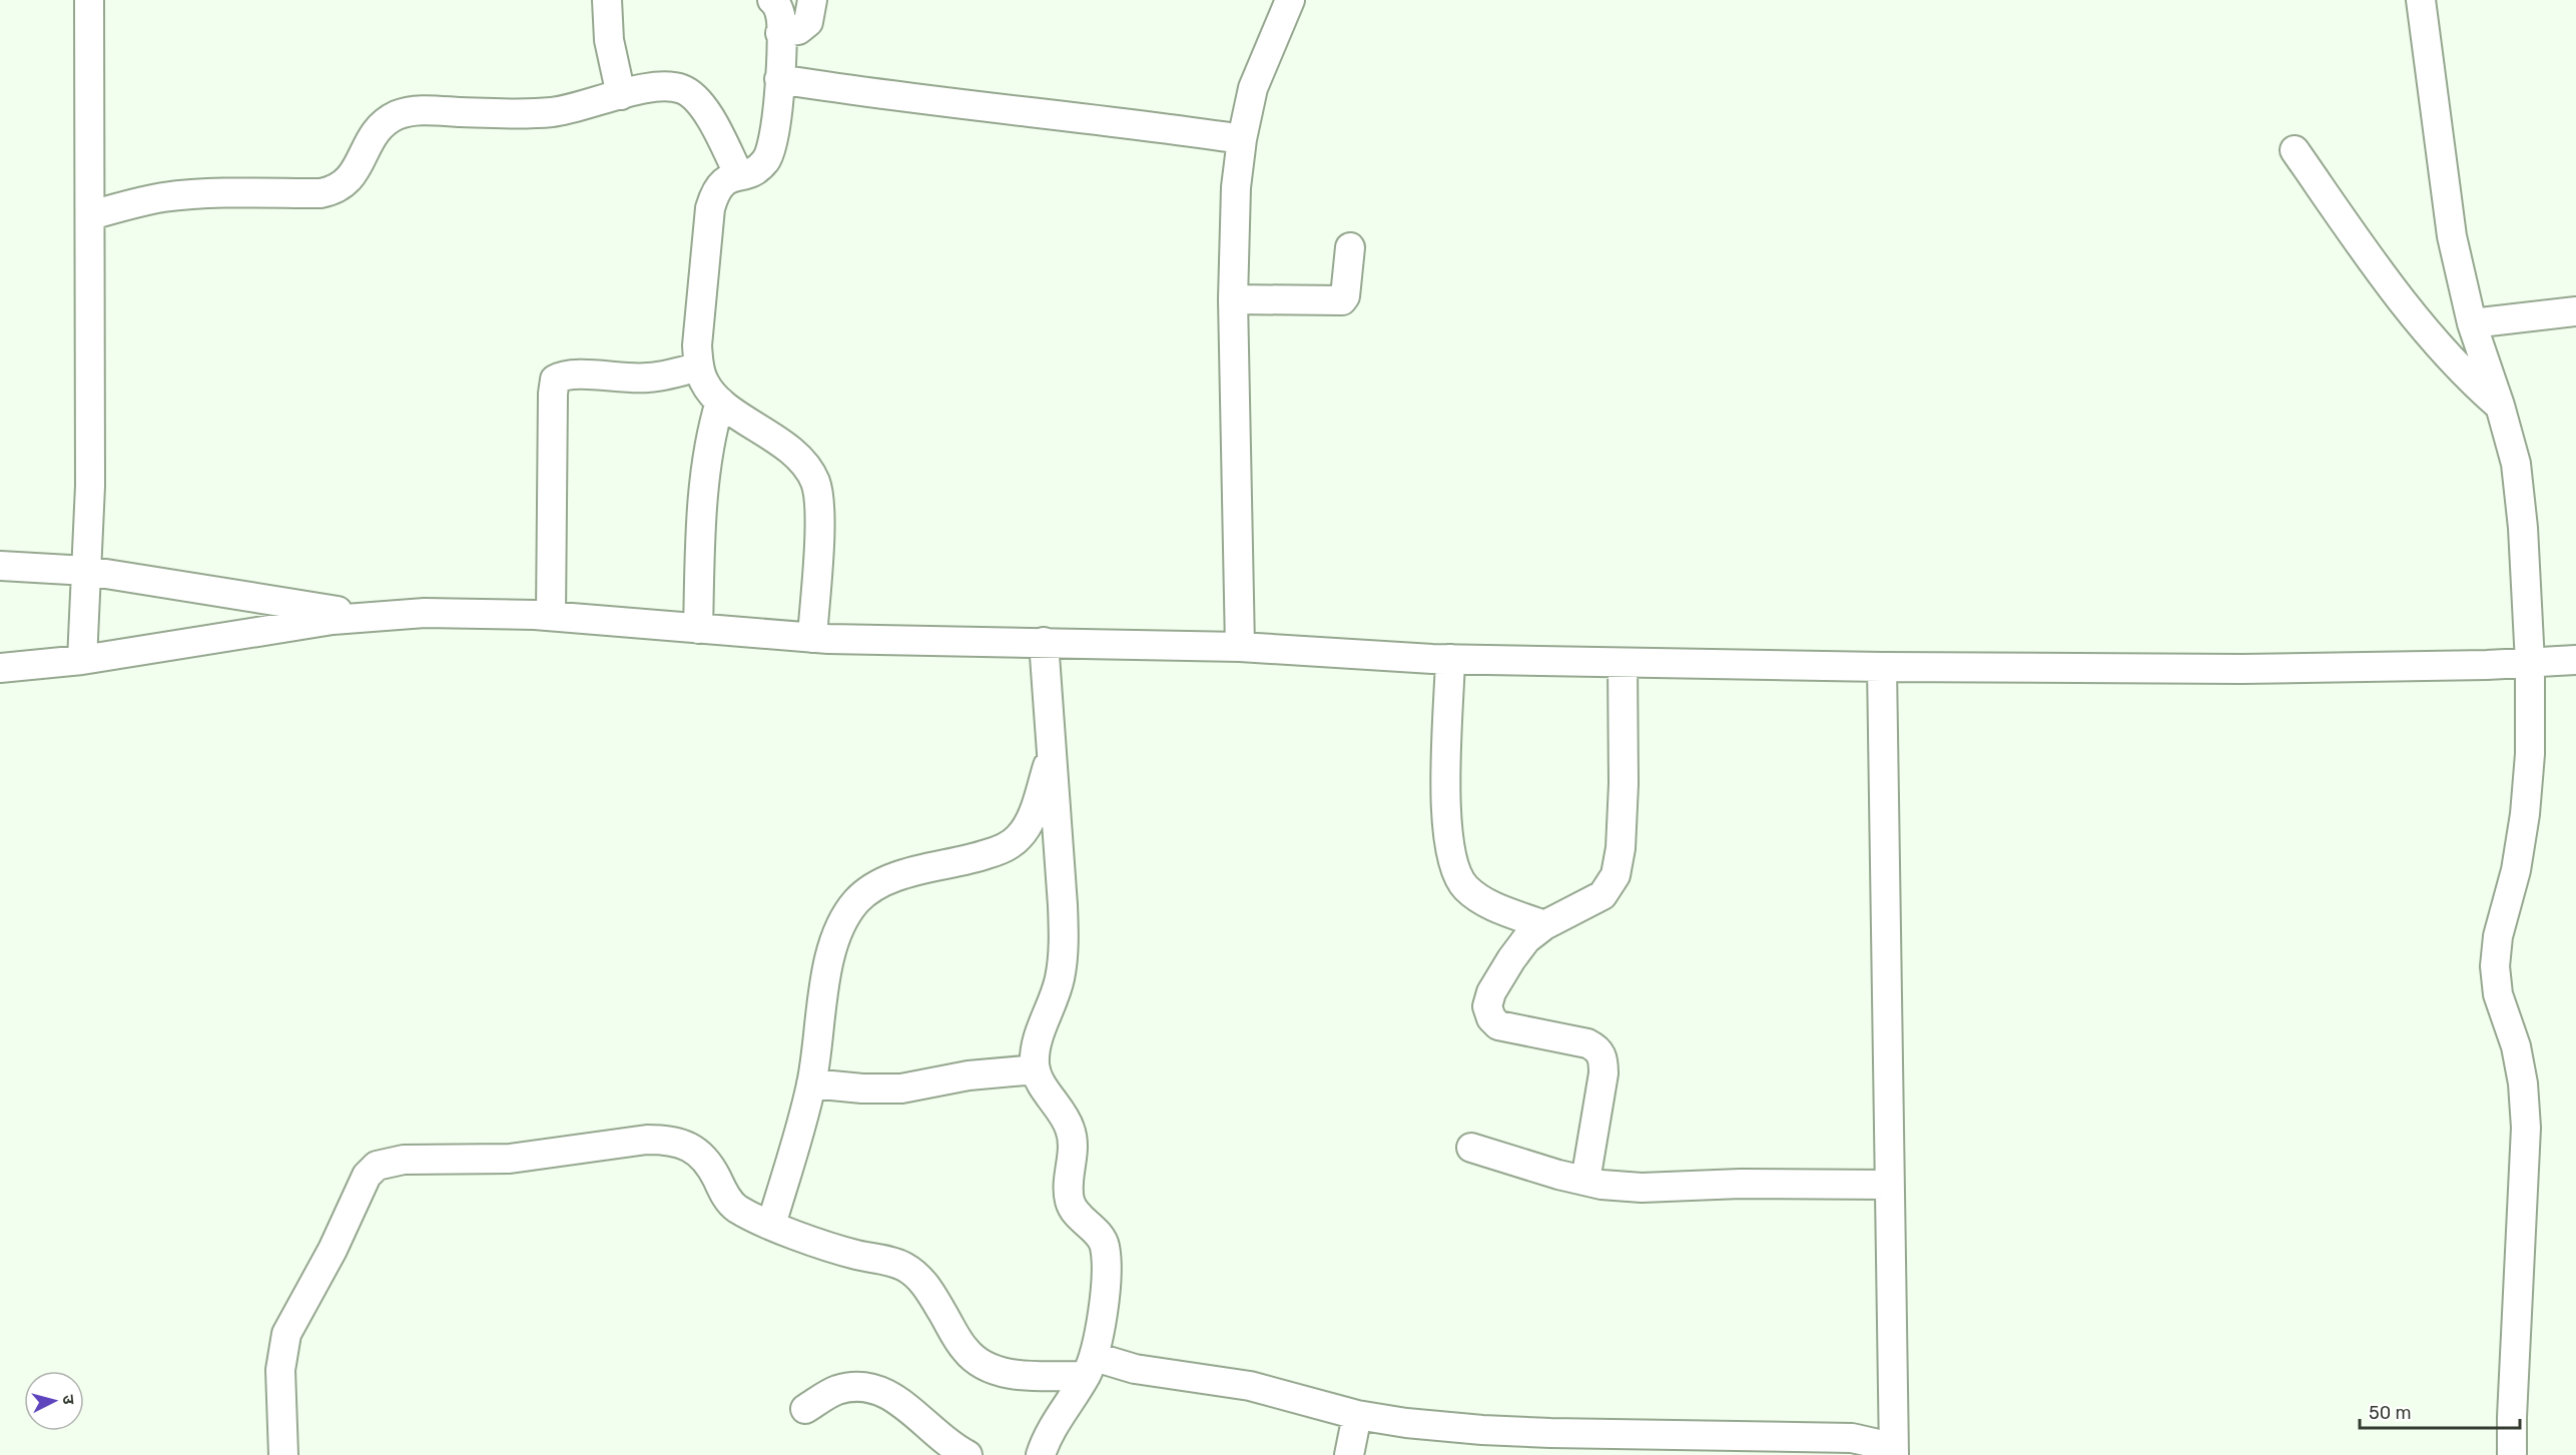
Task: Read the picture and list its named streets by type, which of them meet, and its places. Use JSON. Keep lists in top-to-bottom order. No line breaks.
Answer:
{"scale_bar":"50 m","north":"right"}
